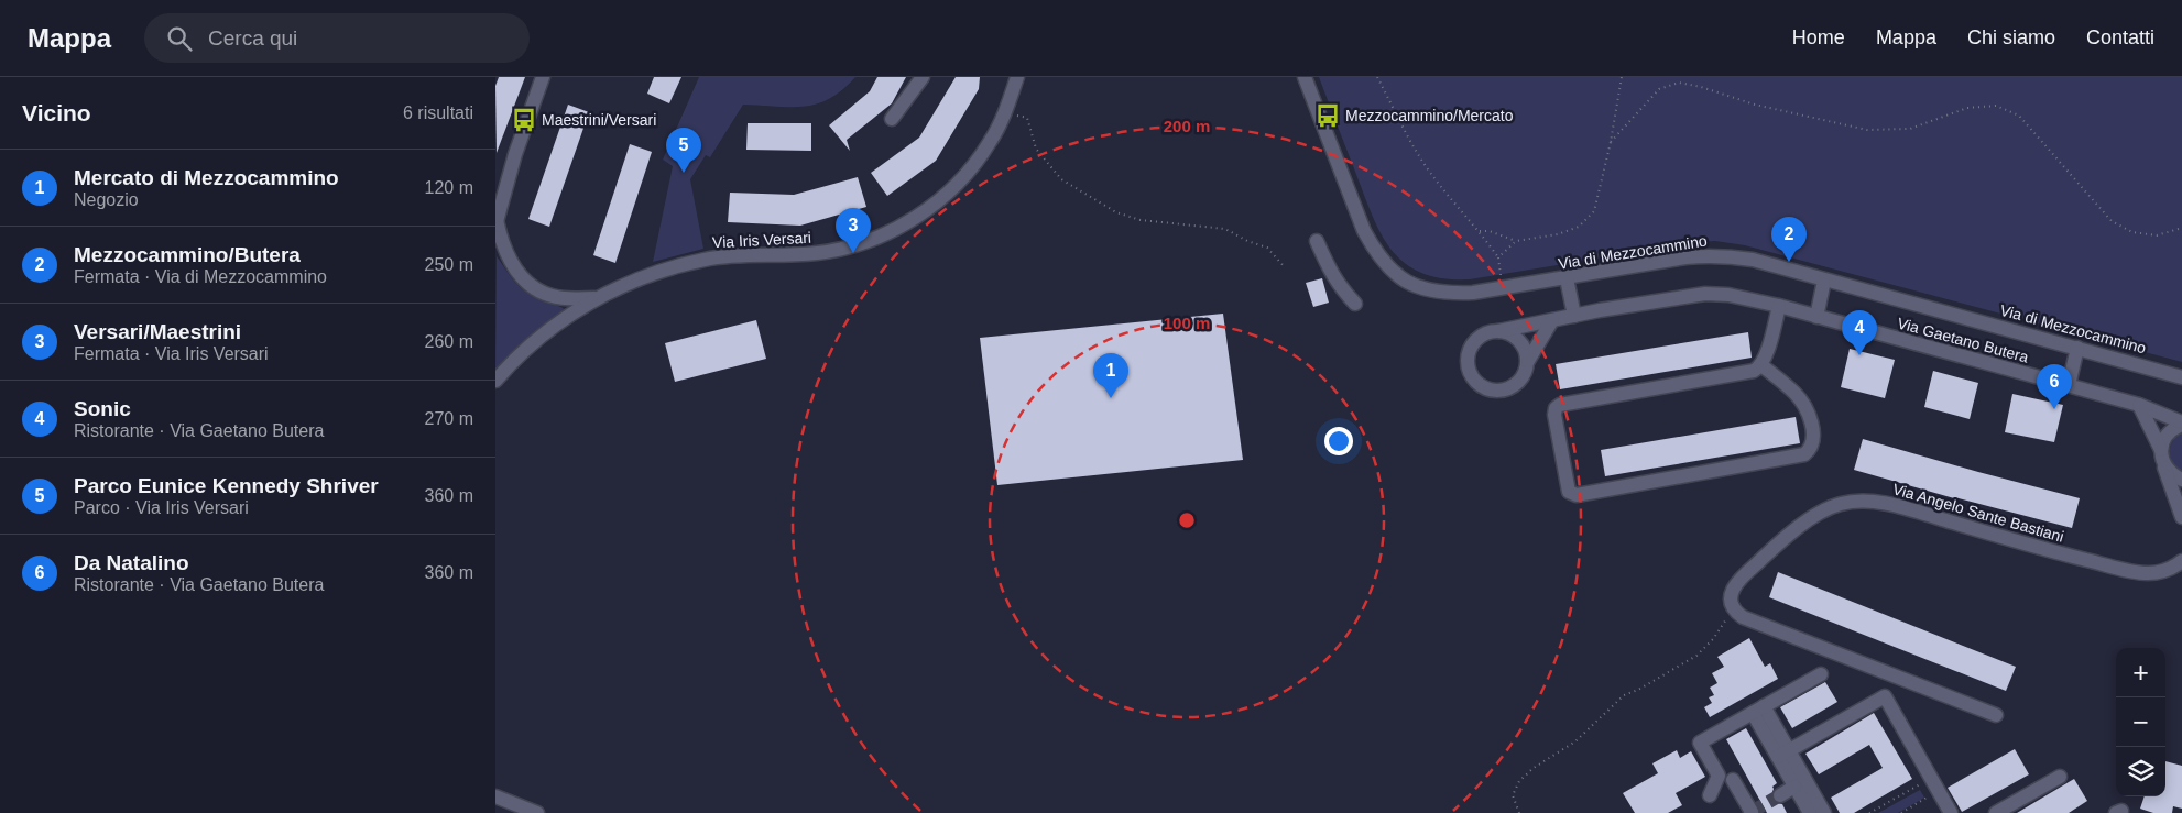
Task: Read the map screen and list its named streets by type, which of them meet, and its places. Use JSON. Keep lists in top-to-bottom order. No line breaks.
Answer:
{"streets":{"street":["Via Iris Versari","Via di Mezzocammino","Via Gaetano Butera","Via Angelo Sante Bastiani"]},"places":{"bus stop":["Mezzocammino/Mercato","Maestrini/Versari"]},"page":{"header":"Mappa","search":"Cerca qui","nav":["Home","Mappa","Chi siamo","Contatti"],"heading":["Vicino","6 risultati"],"pins":["5","3","2","4","1","6"],"list":[{"mark":"1","name":"Mercato di Mezzocammino","note":"Negozio","value":"120 m"},{"mark":"2","name":"Mezzocammino/Butera","note":"Fermata · Via di Mezzocammino","value":"250 m"},{"mark":"3","name":"Versari/Maestrini","note":"Fermata · Via Iris Versari","value":"260 m"},{"mark":"4","name":"Sonic","note":"Ristorante · Via Gaetano Butera","value":"270 m"},{"mark":"5","name":"Parco Eunice Kennedy Shriver","note":"Parco · Via Iris Versari","value":"360 m"},{"mark":"6","name":"Da Natalino","note":"Ristorante · Via Gaetano Butera","value":"360 m"}],"map_buttons":["+","−"]},"rings":["200 m","100 m"]}
